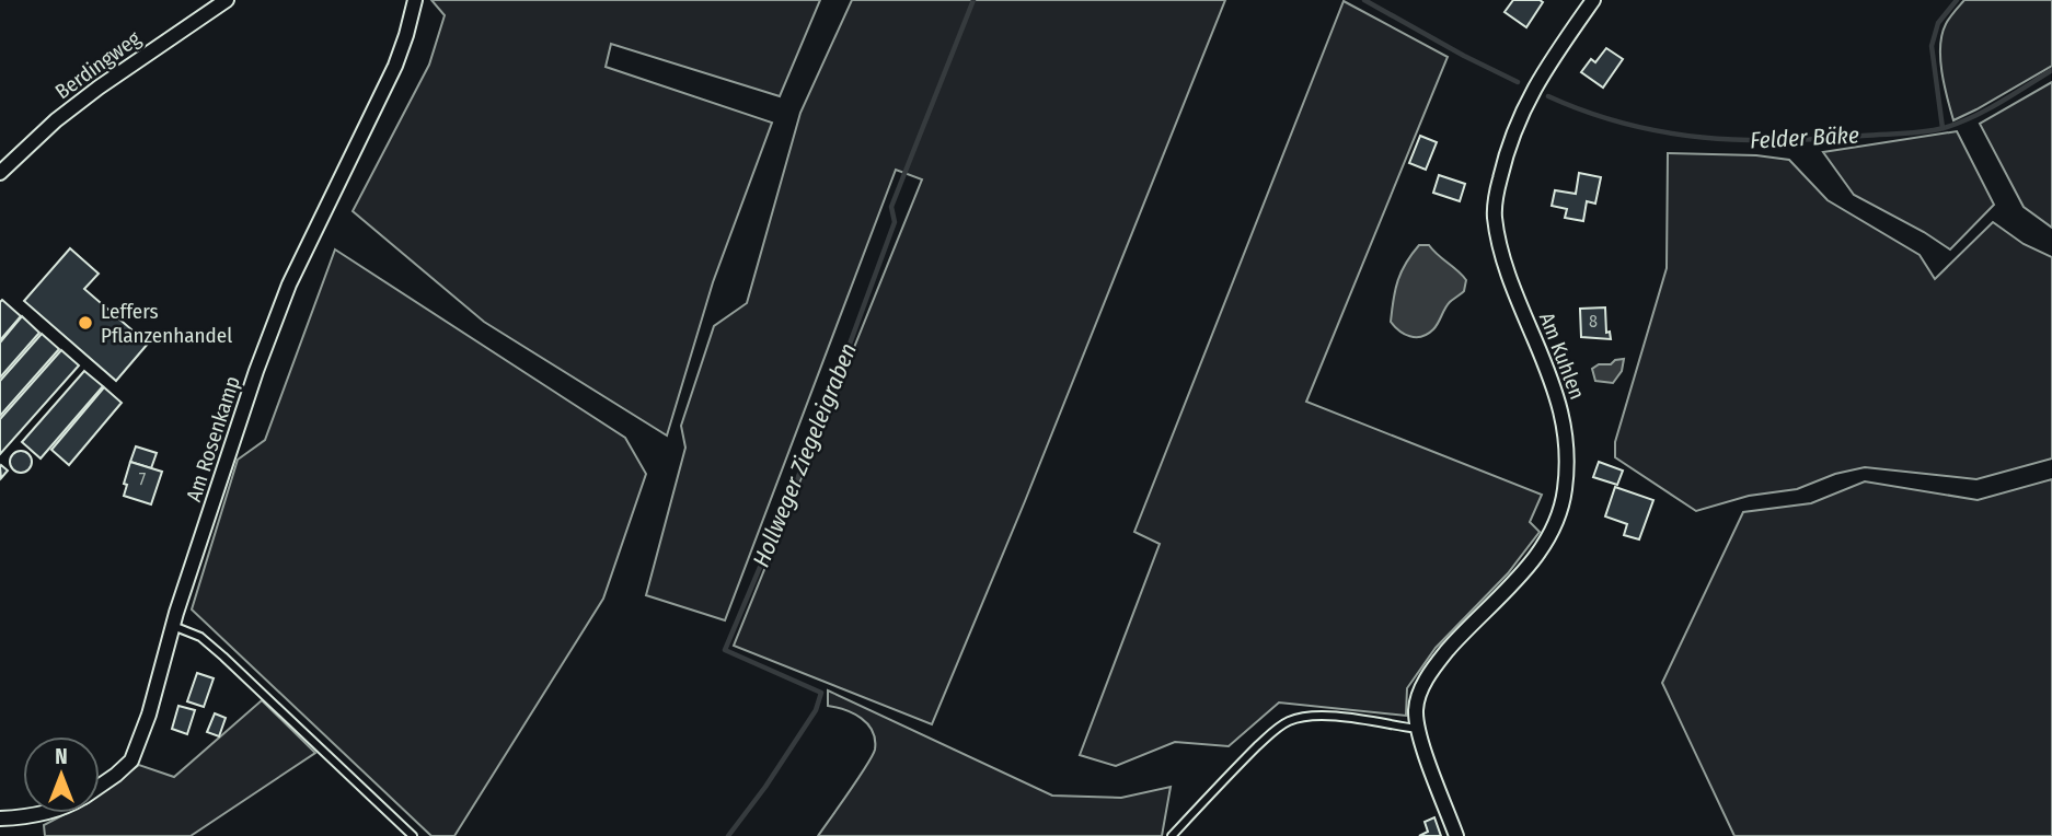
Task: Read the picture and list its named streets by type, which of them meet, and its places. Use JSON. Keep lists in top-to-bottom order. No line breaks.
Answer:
{"streets":{"street":["Berdingweg","Am Kuhlen","Am Rosenkamp"]},"water":["Felder Bäke","Hollweger Ziegeleigraben"],"places":["Leffers Pflanzenhandel"],"house_numbers":["8","7"],"north":"top"}
